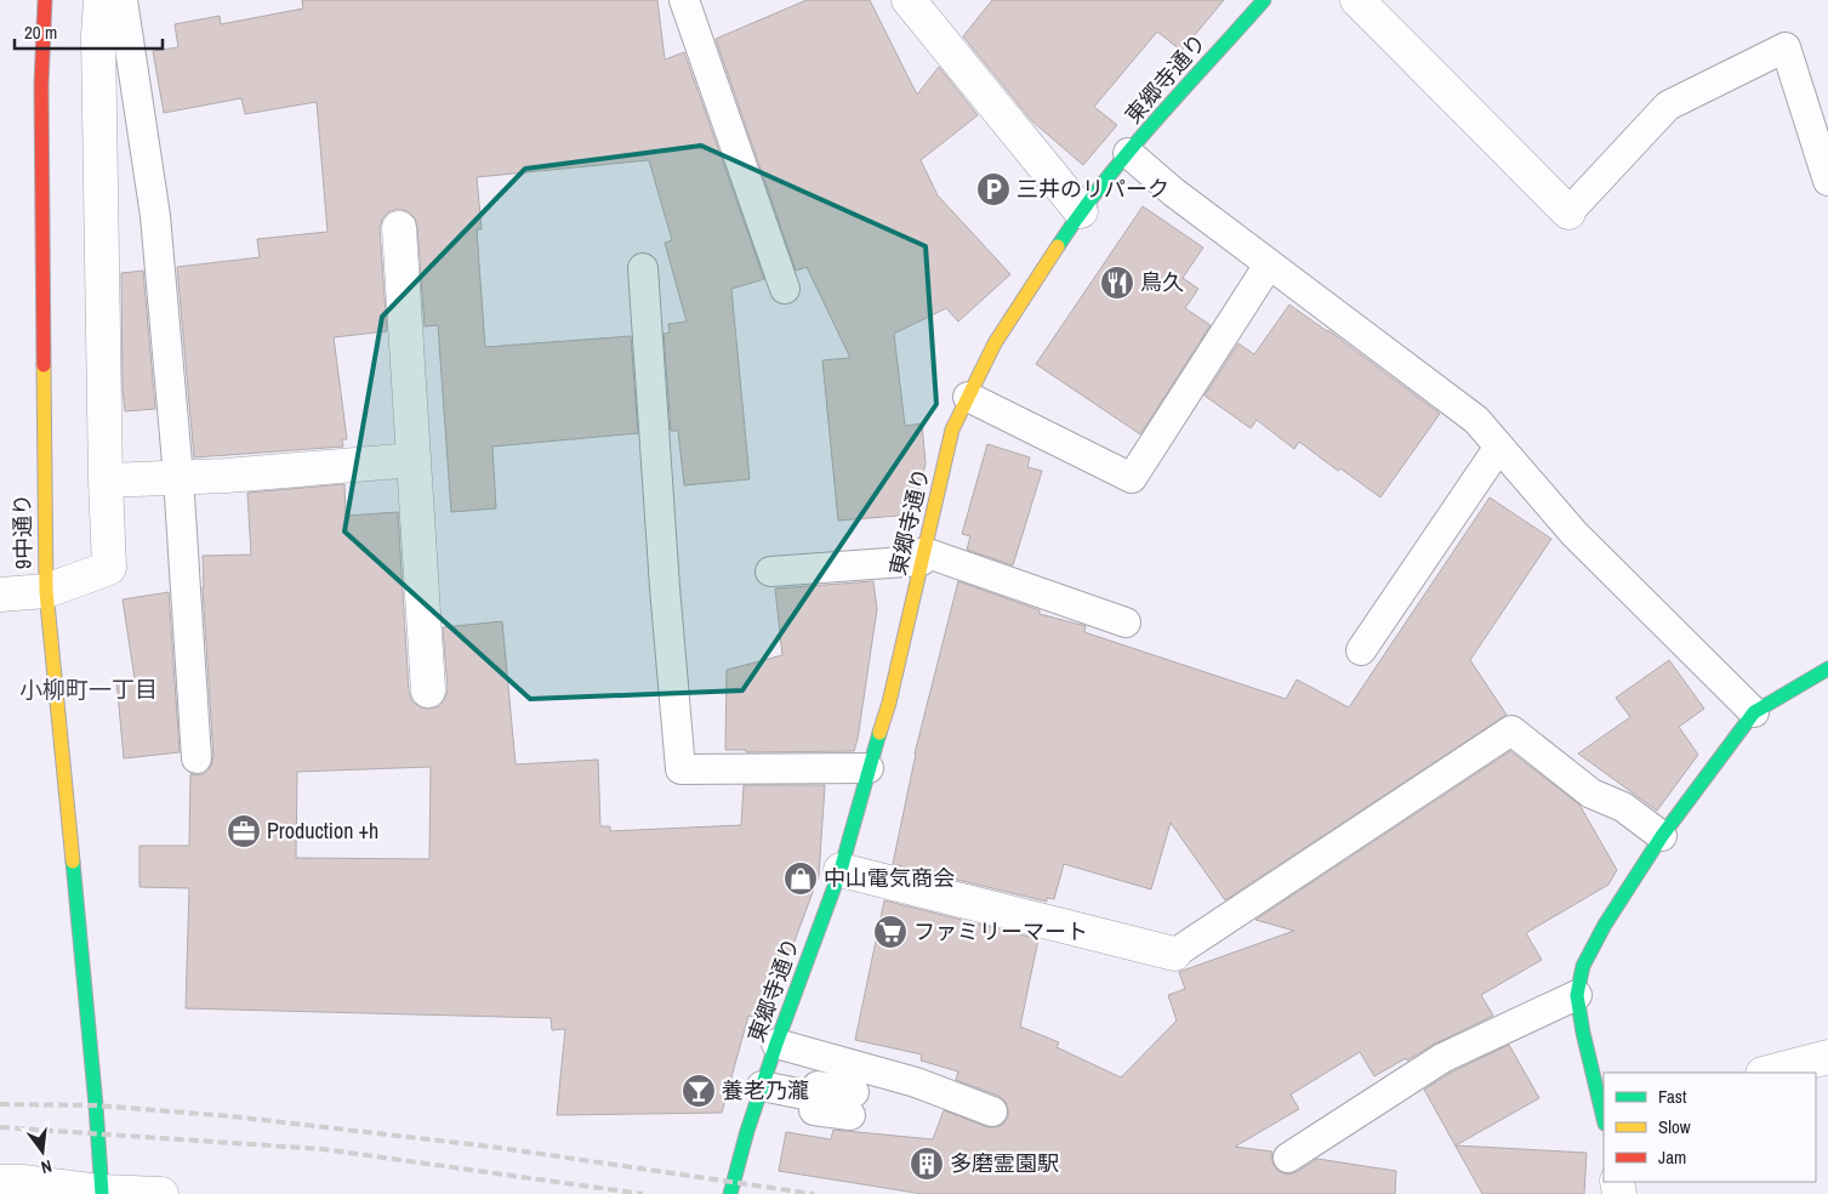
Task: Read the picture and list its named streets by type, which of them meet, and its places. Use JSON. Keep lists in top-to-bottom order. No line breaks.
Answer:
{"streets":{"street":["東郷寺通り","9中通り"]},"districts":["小柳町一丁目"],"places":{"parking":["三井のリパーク"],"restaurant":["鳥久"],"office":["Production +h"],"shop":["中山電気商会"],"supermarket":["ファミリーマート"],"bar":["養老乃瀧"],"building":["多磨霊園駅"]},"legend":["Fast","Slow","Jam"],"scale_bar":"20 m","north":"bottom"}
